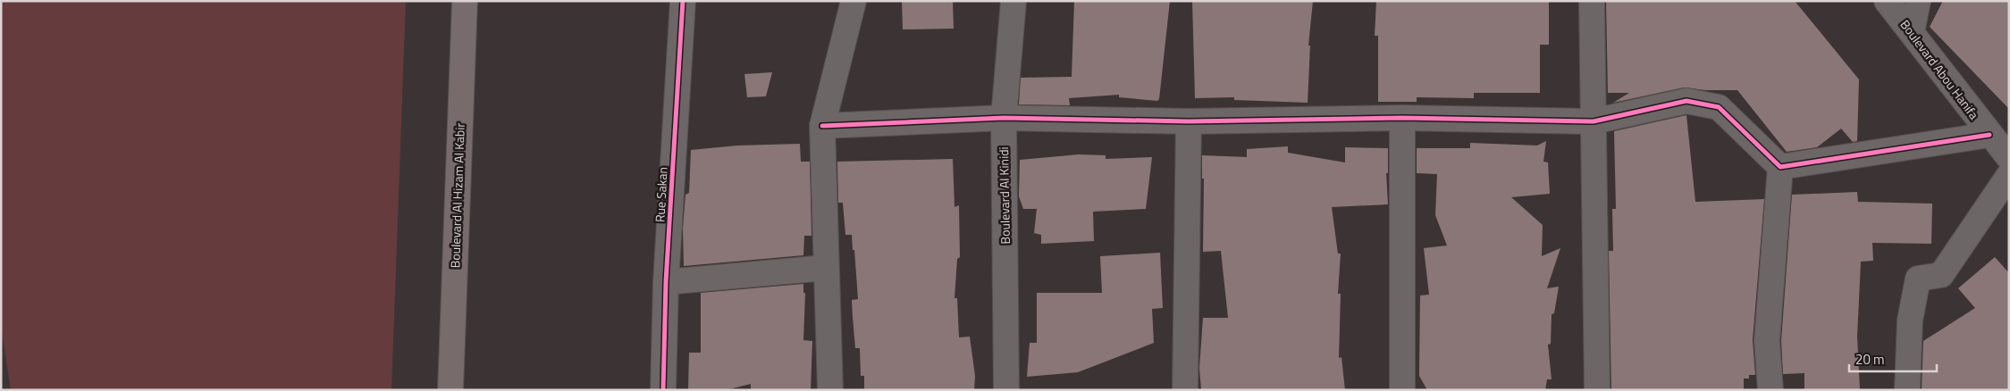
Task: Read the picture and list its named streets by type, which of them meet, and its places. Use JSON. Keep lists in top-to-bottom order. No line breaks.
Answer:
{"streets":{"main road":["Boulevard Al Hizam Al Kabir"],"street":["Boulevard Abou Hanifa","Rue Sakan","Boulevard Al Kinidi"]},"scale_bar":"20 m"}
